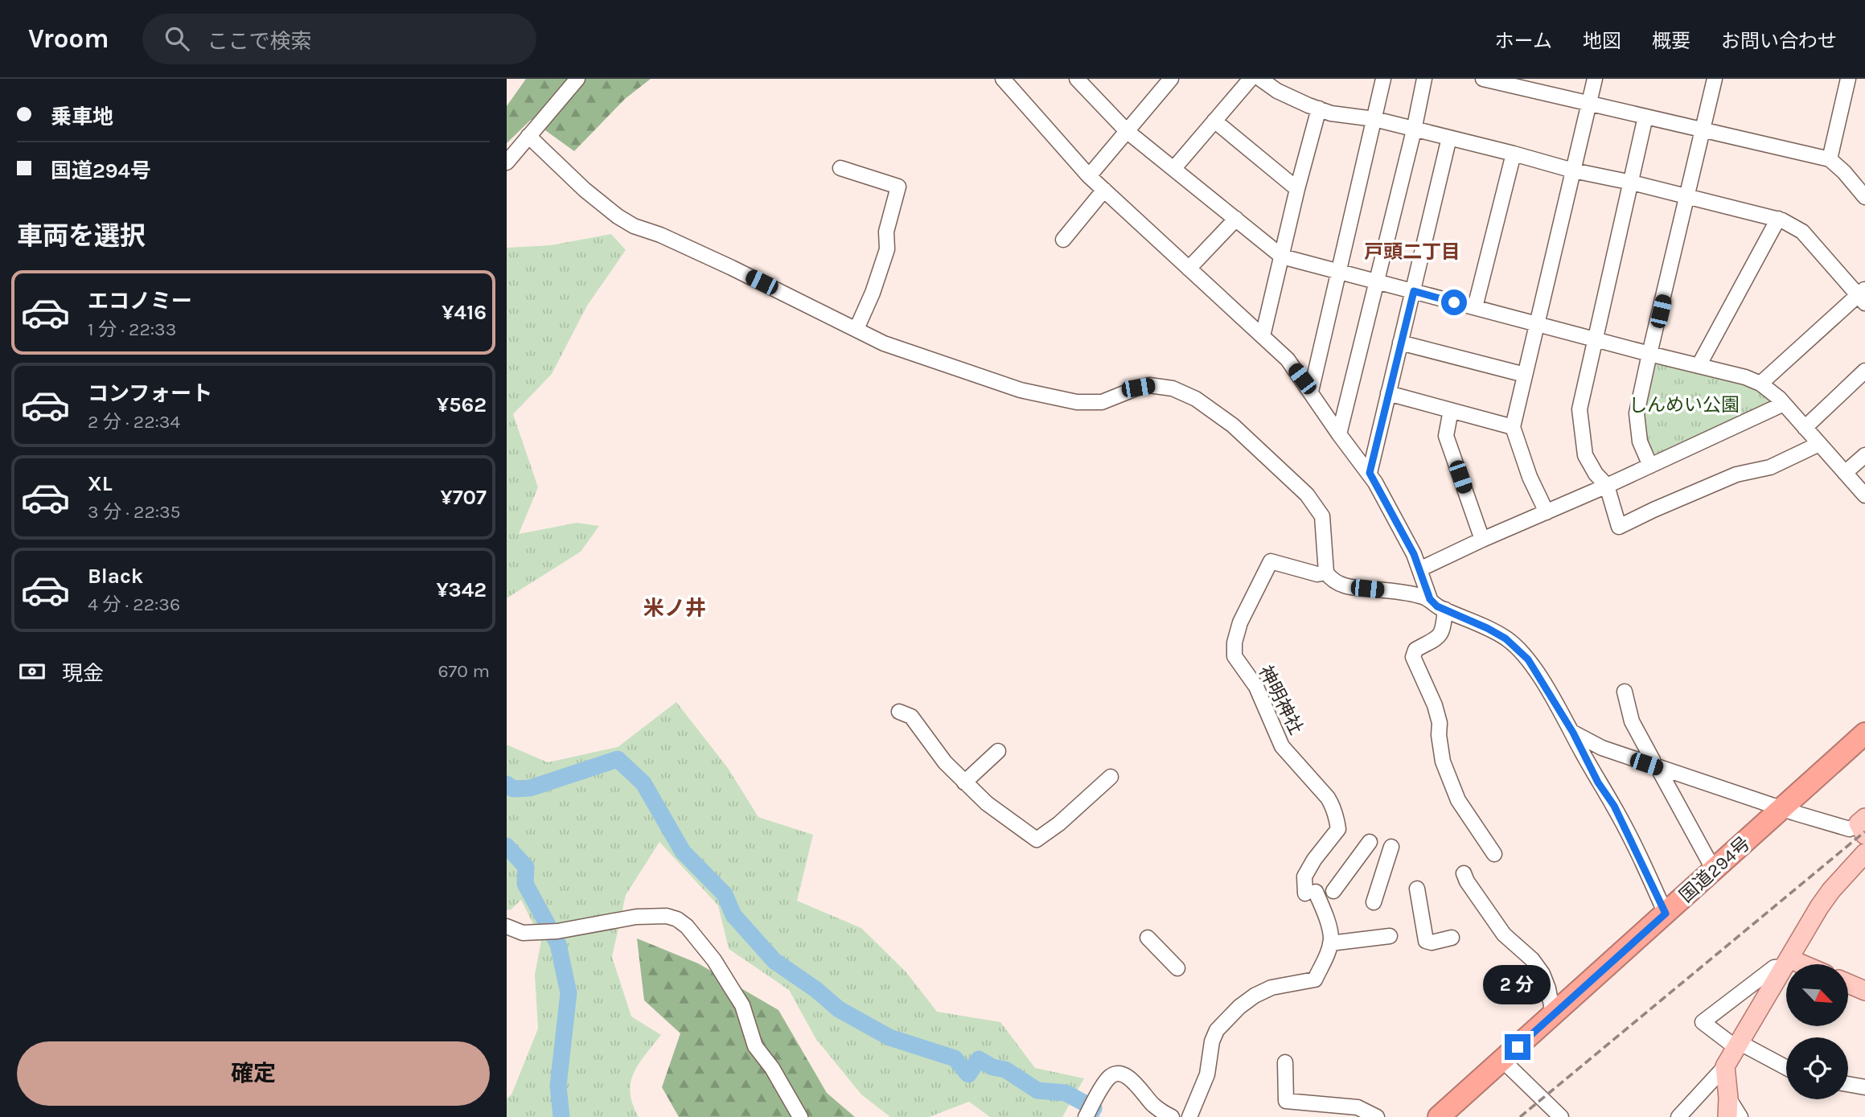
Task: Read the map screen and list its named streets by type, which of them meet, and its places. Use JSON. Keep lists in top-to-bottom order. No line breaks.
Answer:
{"streets":{"highway":["国道294号"],"street":["神明神社"]},"districts":["戸頭二丁目","米ノ井"],"parks":["しんめい公園"],"north":"bottom right","page":{"header":"Vroom","search":"ここで検索","nav":["ホーム","地図","概要","お問い合わせ"],"banner":["乗車地","国道294号"],"heading":"車両を選択","list":[{"name":"エコノミー","note":"1 分 · 22:33","value":"¥416"},{"name":"コンフォート","note":"2 分 · 22:34","value":"¥562"},{"name":"XL","note":"3 分 · 22:35","value":"¥707"},{"name":"Black","note":"4 分 · 22:36","value":"¥342"}],"pay":["現金","670 m"],"bubble":"2 分","buttons":"確定"}}
